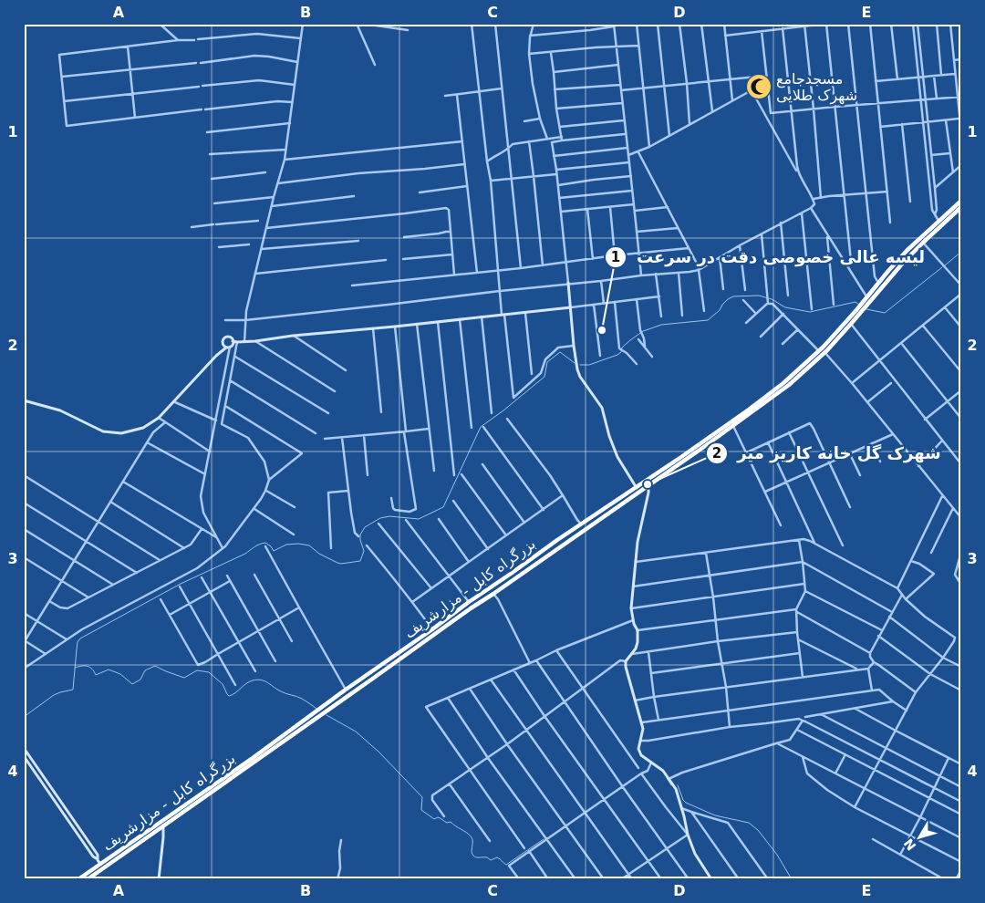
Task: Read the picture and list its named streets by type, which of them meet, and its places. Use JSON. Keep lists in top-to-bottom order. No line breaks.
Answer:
{"streets":{"highway":["بزرگراه کابل - مزارشریف"]},"places":{"mosque":["مسجدجامع شهرک طلایی"],"other":["لیسه عالی خصوصی دقت در سرعت","شهرک گل خانه کاریز میر"]},"north":"bottom left","grid":{"columns":["A","B","C","D","E"],"rows":["1","2","3","4"]}}
